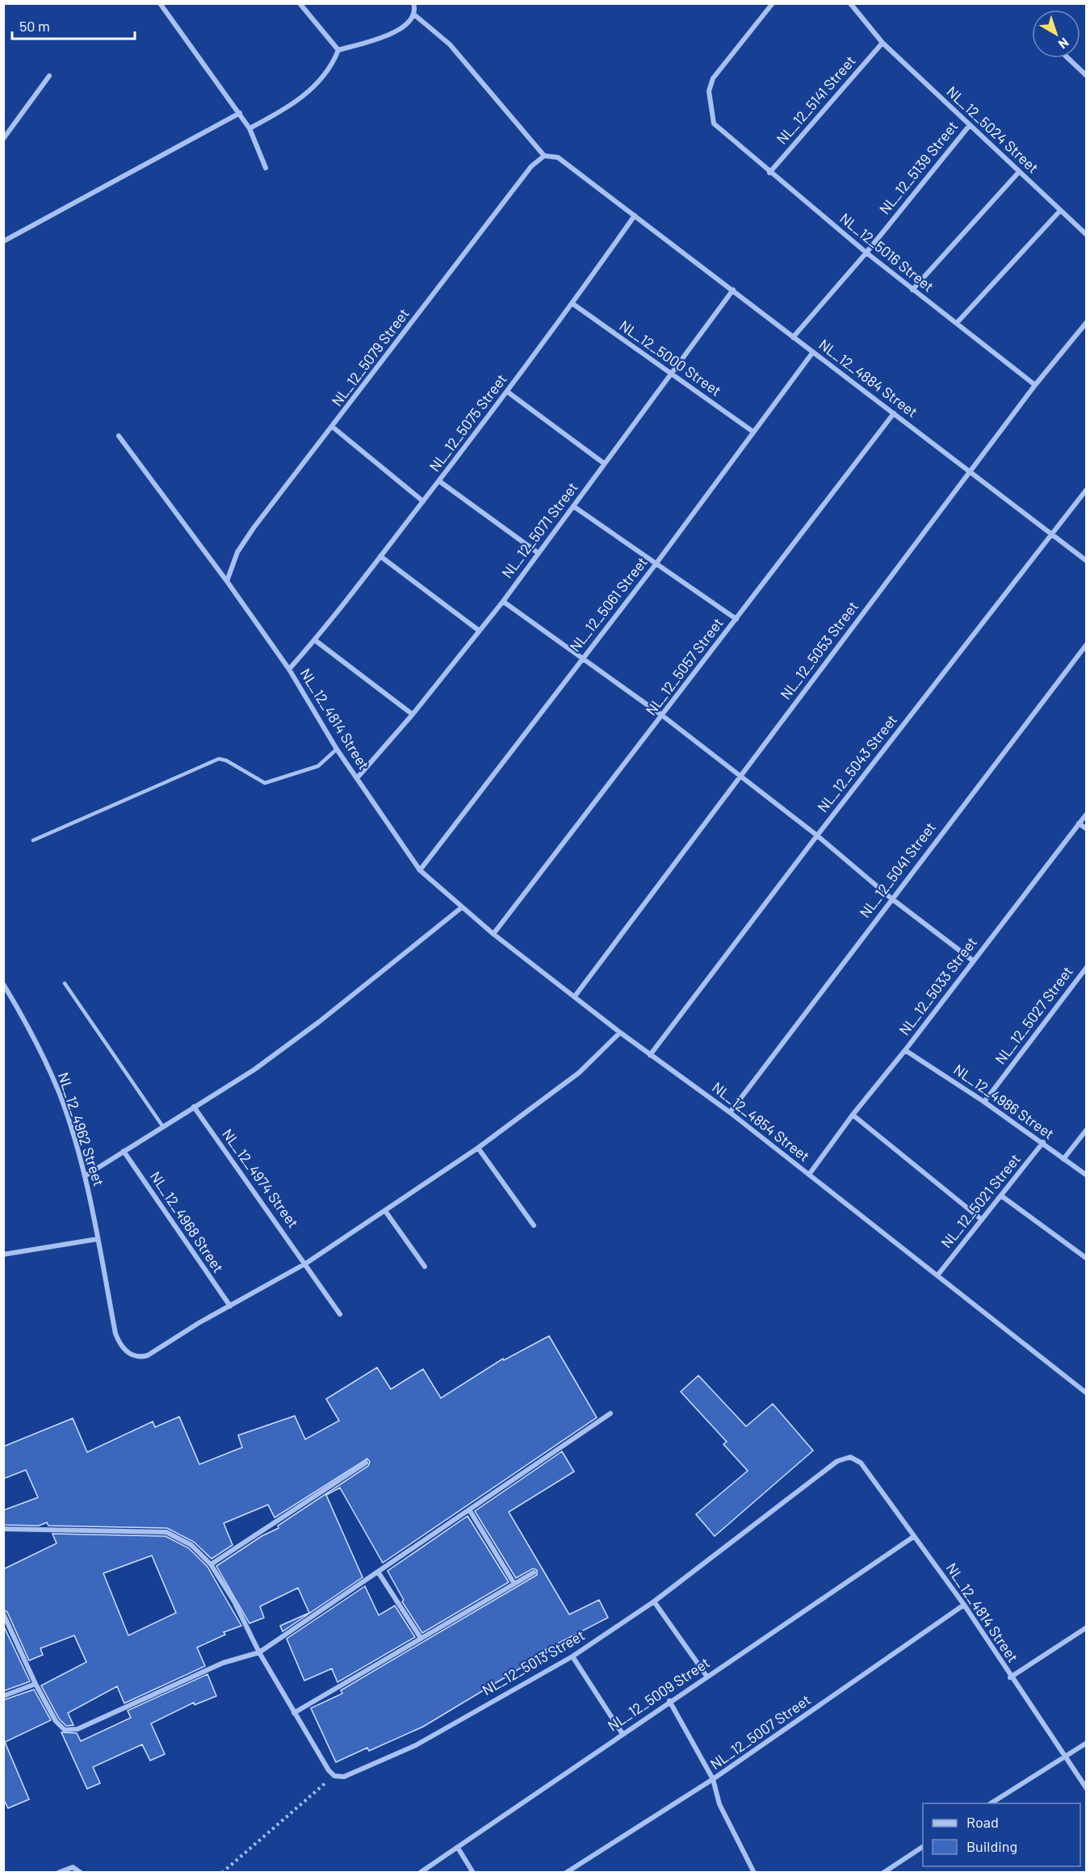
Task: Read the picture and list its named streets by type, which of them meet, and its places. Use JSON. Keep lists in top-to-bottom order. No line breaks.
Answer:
{"streets":{"street":["NL_12_5141 Street","NL_12_5024 Street","NL_12_5139 Street","NL_12_5016 Street","NL_12_5079 Street","NL_12_5000 Street","NL_12_4884 Street","NL_12_5075 Street","NL_12_5071 Street","NL_12_5061 Street","NL_12_5053 Street","NL_12_5057 Street","NL_12_4814 Street","NL_12_5043 Street","NL_12_5041 Street","NL_12_5033 Street","NL_12_5027 Street","NL_12_4986 Street","NL_12_4854 Street","NL_12_4962 Street","NL_12_4974 Street","NL_12_5021 Street","NL_12_4968 Street","NL_12_5013 Street","NL_12_5009 Street","NL_12_5007 Street"]},"crossings":[["NL_12_5141 Street","NL_12_5024 Street"],["NL_12_5141 Street","NL_12_5016 Street"],["NL_12_5024 Street","NL_12_5139 Street"],["NL_12_5139 Street","NL_12_5016 Street"],["NL_12_5139 Street","NL_12_4884 Street"],["NL_12_5016 Street","NL_12_5053 Street"],["NL_12_5079 Street","NL_12_4884 Street"],["NL_12_5079 Street","NL_12_4814 Street"],["NL_12_5000 Street","NL_12_5075 Street"],["NL_12_5000 Street","NL_12_5071 Street"],["NL_12_5000 Street","NL_12_5061 Street"],["NL_12_4884 Street","NL_12_5075 Street"],["NL_12_4884 Street","NL_12_5071 Street"],["NL_12_4884 Street","NL_12_5061 Street"],["NL_12_4884 Street","NL_12_5053 Street"],["NL_12_4884 Street","NL_12_5057 Street"],["NL_12_4884 Street","NL_12_5043 Street"],["NL_12_5075 Street","NL_12_4814 Street"],["NL_12_5071 Street","NL_12_4814 Street"],["NL_12_5061 Street","NL_12_4814 Street"],["NL_12_5061 Street","NL_12_4854 Street"],["NL_12_5053 Street","NL_12_4854 Street"],["NL_12_5057 Street","NL_12_4854 Street"],["NL_12_4814 Street","NL_12_4854 Street"],["NL_12_4814 Street","NL_12_5013 Street"],["NL_12_4814 Street","NL_12_5009 Street"],["NL_12_4814 Street","NL_12_5007 Street"],["NL_12_5043 Street","NL_12_4854 Street"],["NL_12_5041 Street","NL_12_4854 Street"],["NL_12_5033 Street","NL_12_4986 Street"],["NL_12_5033 Street","NL_12_4854 Street"],["NL_12_5027 Street","NL_12_4986 Street"],["NL_12_4986 Street","NL_12_5021 Street"],["NL_12_4854 Street","NL_12_5021 Street"],["NL_12_4962 Street","NL_12_4968 Street"]],"legend":["Road","Building"],"scale_bar":"50 m","north":"bottom right"}
